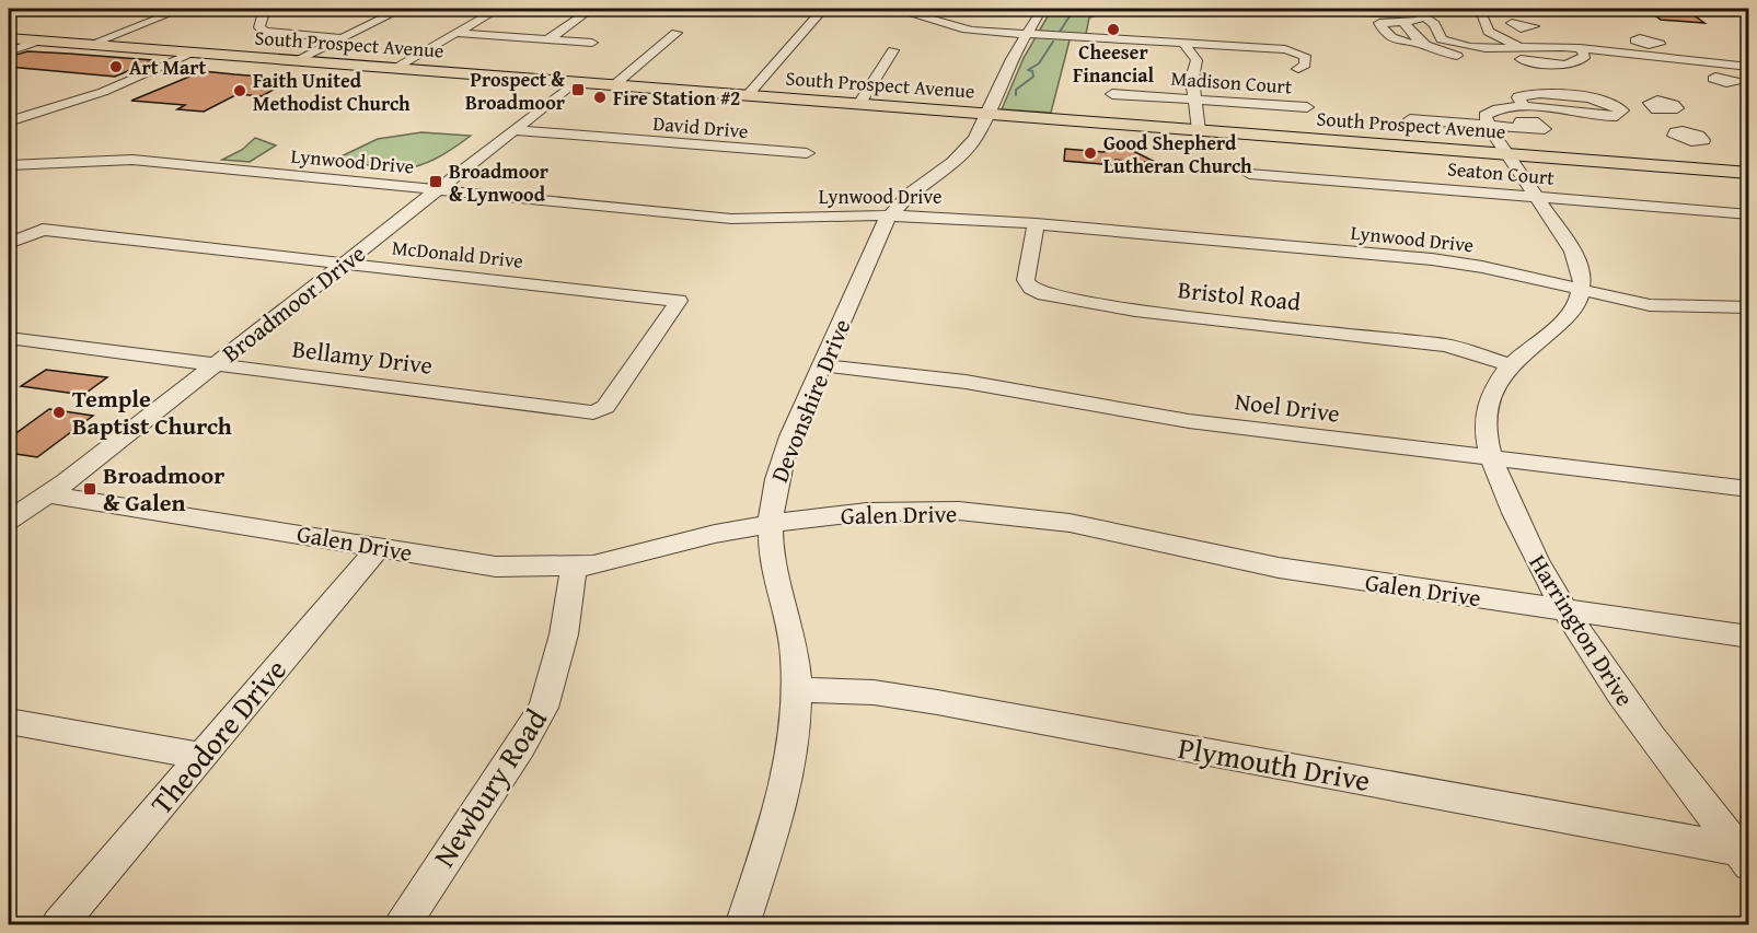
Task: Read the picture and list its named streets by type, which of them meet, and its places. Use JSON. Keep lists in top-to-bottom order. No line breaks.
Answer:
{"streets":{"main road":["South Prospect Avenue"],"street":["Madison Court","David Drive","Lynwood Drive","Seaton Court","McDonald Drive","Bristol Road","Broadmoor Drive","Bellamy Drive","Devonshire Drive","Noel Drive","Galen Drive","Harrington Drive","Theodore Drive","Plymouth Drive","Newbury Road"]},"crossings":[["South Prospect Avenue","Broadmoor Drive"],["South Prospect Avenue","Devonshire Drive"],["David Drive","Broadmoor Drive"],["Lynwood Drive","Bristol Road"],["Lynwood Drive","Broadmoor Drive"],["Lynwood Drive","Devonshire Drive"],["Lynwood Drive","Harrington Drive"],["McDonald Drive","Broadmoor Drive"],["McDonald Drive","Bellamy Drive"],["Bristol Road","Harrington Drive"],["Broadmoor Drive","Bellamy Drive"],["Broadmoor Drive","Galen Drive"],["Devonshire Drive","Noel Drive"],["Devonshire Drive","Galen Drive"],["Devonshire Drive","Plymouth Drive"],["Noel Drive","Harrington Drive"],["Galen Drive","Harrington Drive"],["Galen Drive","Theodore Drive"],["Galen Drive","Newbury Road"],["Harrington Drive","Plymouth Drive"]],"places":{"other":["Cheeser Financial","Art Mart","Faith United Methodist Church","Fire Station #2","Good Shepherd Lutheran Church","Temple Baptist Church"],"transit":["Prospect & Broadmoor","Broadmoor & Lynwood","Broadmoor & Galen"]}}
